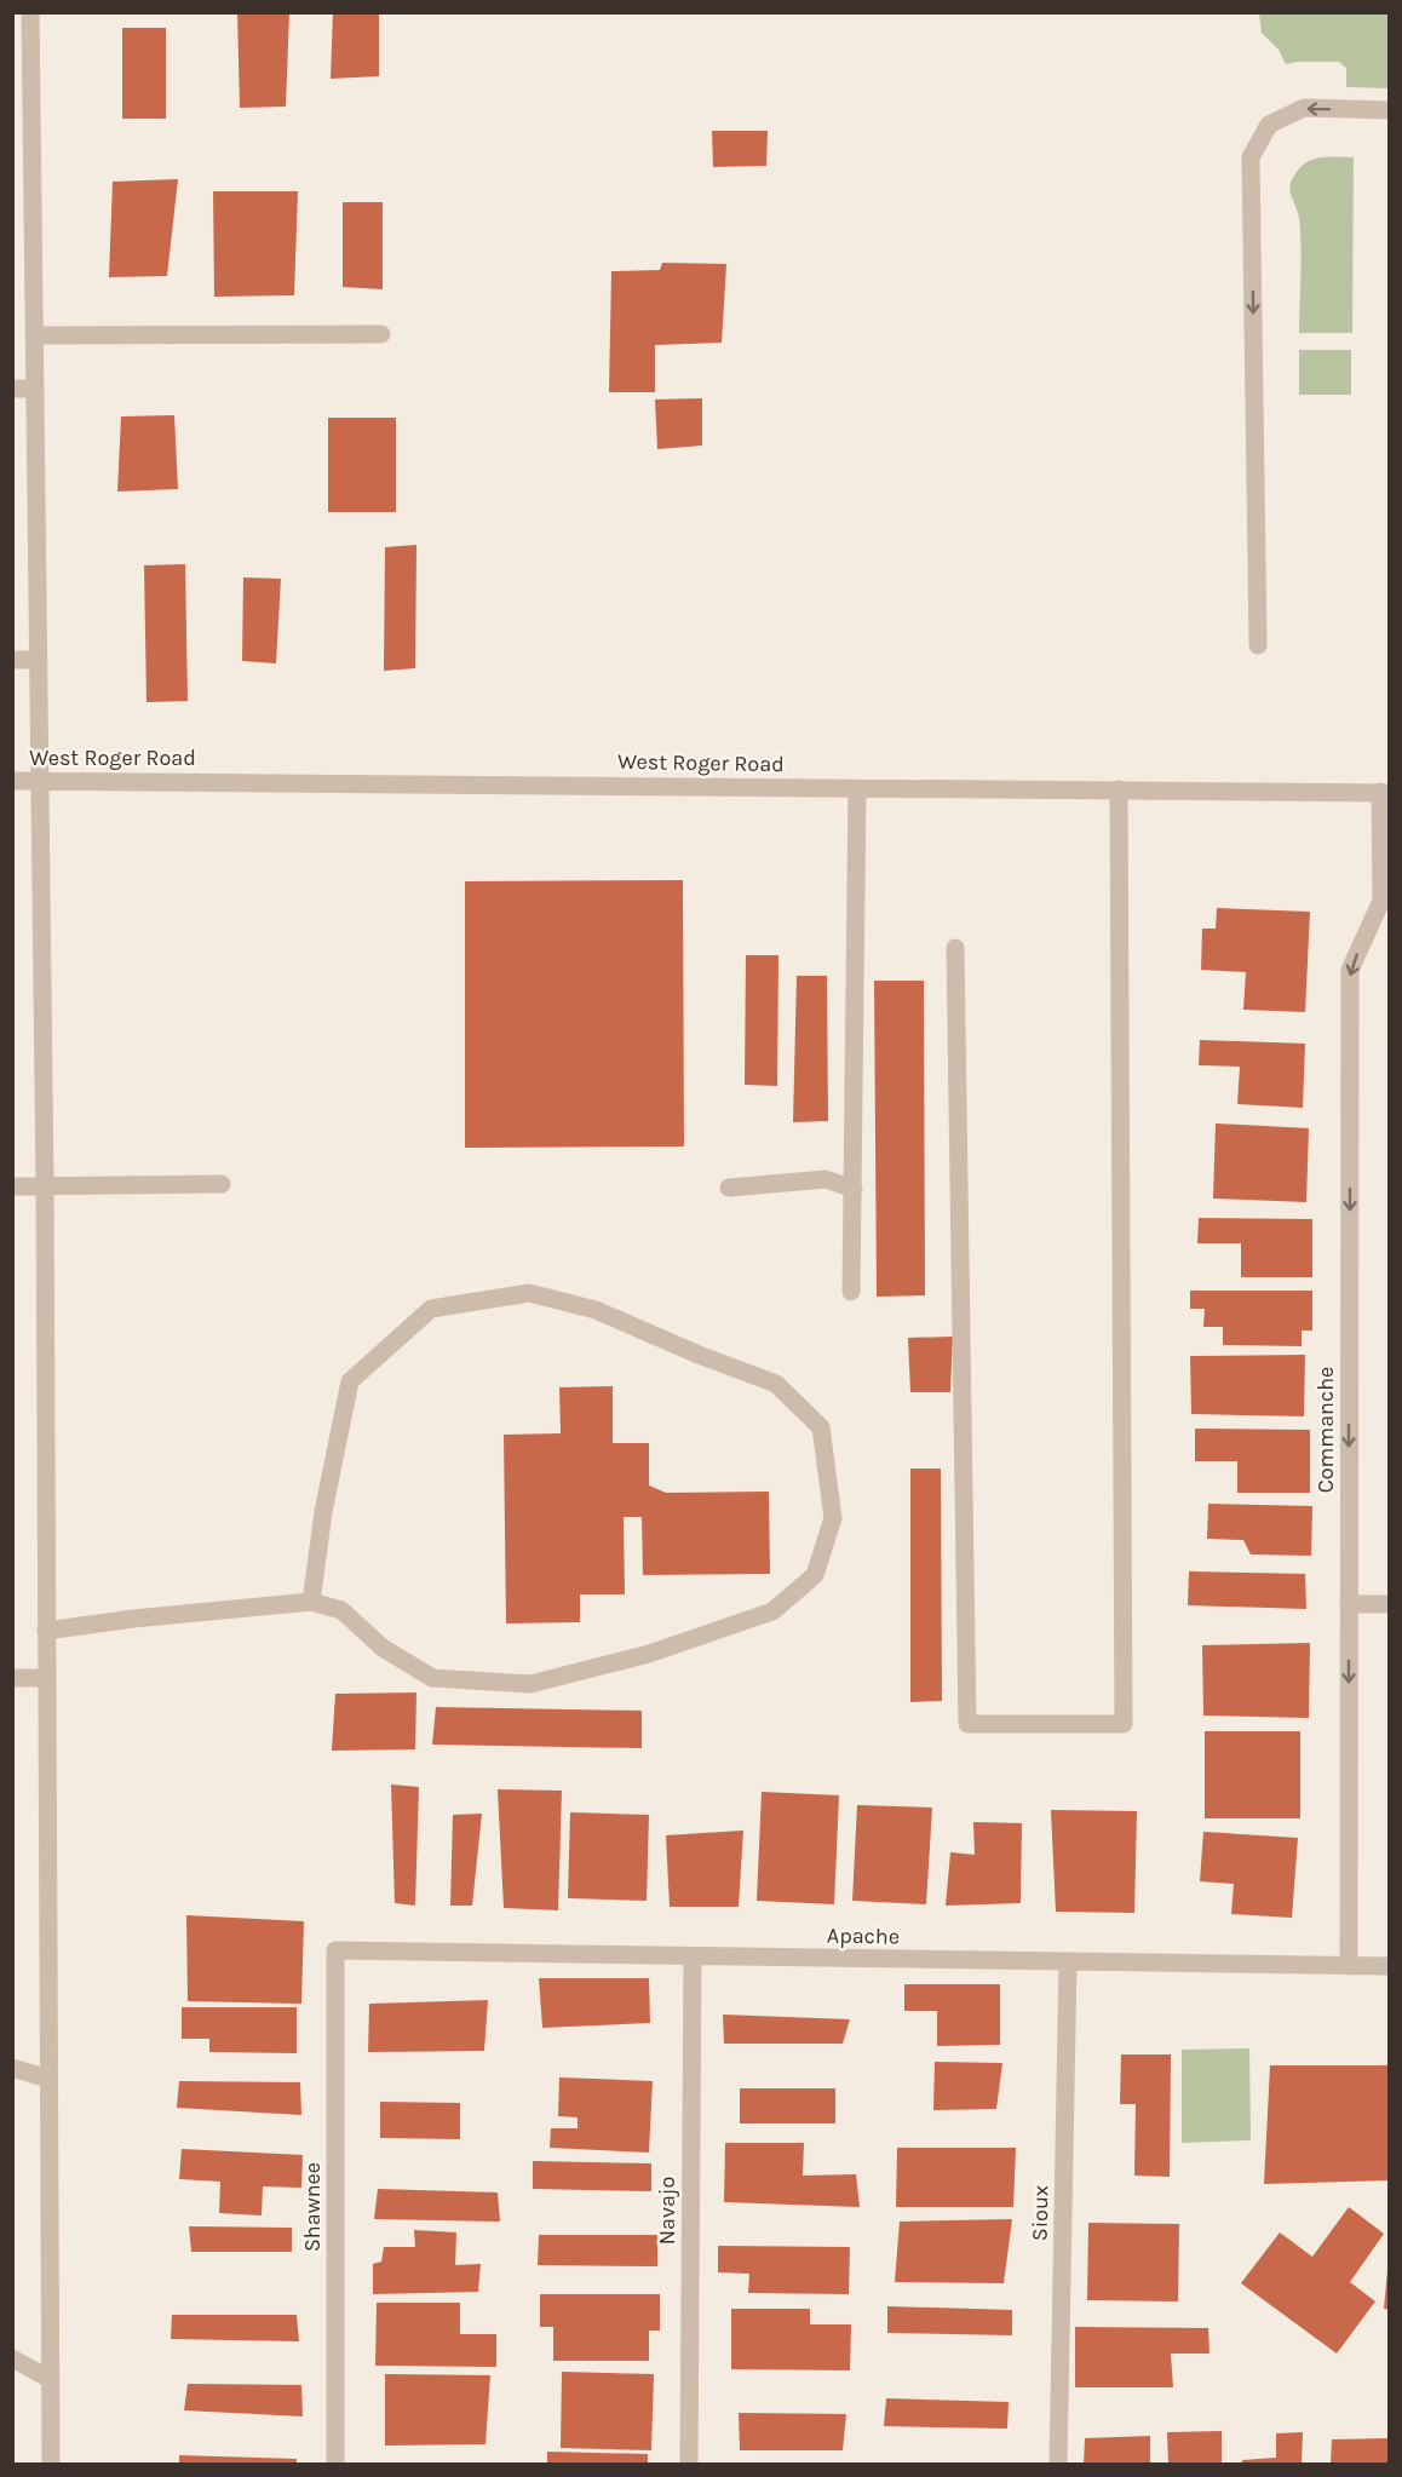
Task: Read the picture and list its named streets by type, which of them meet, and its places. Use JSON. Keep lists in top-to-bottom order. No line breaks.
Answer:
{"streets":{"street":["West Roger Road","Commanche","Apache","Shawnee","Navajo","Sioux"]},"crossings":[["West Roger Road","Commanche"],["Commanche","Apache"],["Apache","Shawnee"],["Apache","Navajo"],["Apache","Sioux"]],"one_way":["Commanche"]}
